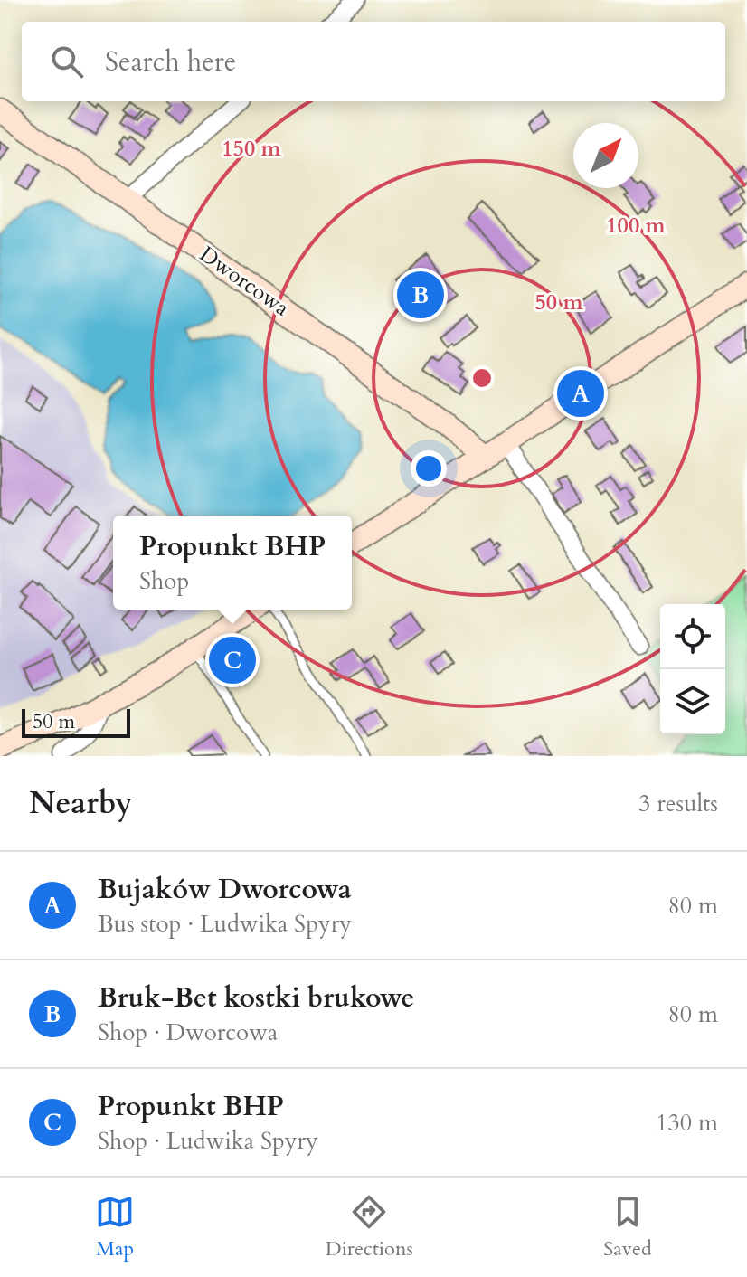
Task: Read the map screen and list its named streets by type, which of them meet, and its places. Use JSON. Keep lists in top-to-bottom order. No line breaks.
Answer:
{"streets":{"main road":["Dworcowa"]},"scale_bar":"50 m","north":"top right","page":{"search":"Search here","pins":["B","A","C"],"popup":["Propunkt BHP","Shop"],"scale":"50 m","heading":["Nearby","3 results"],"list":[{"mark":"A","name":"Bujaków Dworcowa","note":"Bus stop · Ludwika Spyry","value":"80 m"},{"mark":"B","name":"Bruk-Bet kostki brukowe","note":"Shop · Dworcowa","value":"80 m"},{"mark":"C","name":"Propunkt BHP","note":"Shop · Ludwika Spyry","value":"130 m"}],"nav":["Map","Directions","Saved"]},"rings":["150 m","100 m","50 m"]}
